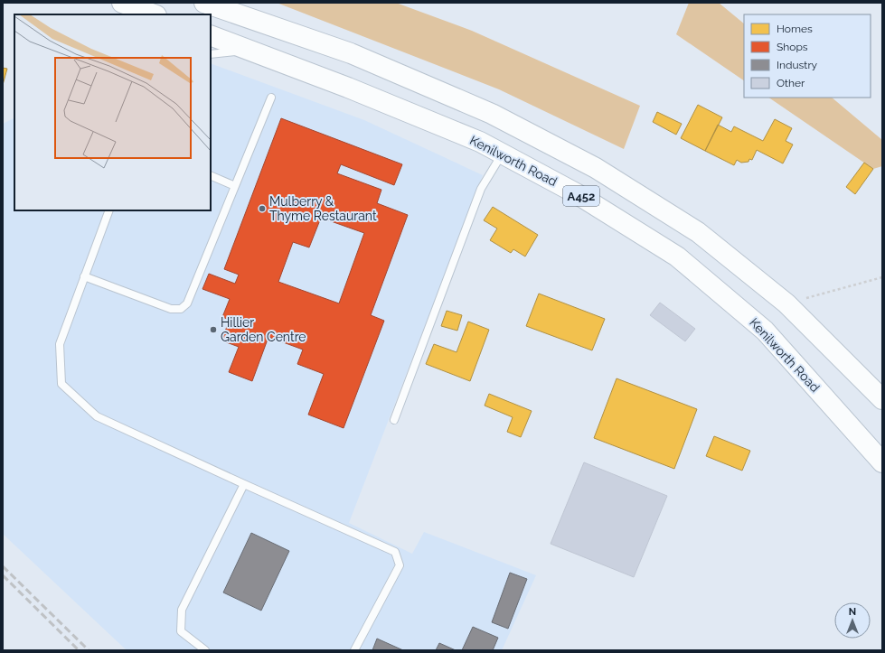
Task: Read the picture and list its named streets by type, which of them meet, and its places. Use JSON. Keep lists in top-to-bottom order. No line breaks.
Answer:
{"streets":{"highway":["Kenilworth Road","A452"]},"places":["Mulberry & Thyme Restaurant","Hillier Garden Centre"],"legend":["Homes","Shops","Industry","Other"],"north":"top"}
